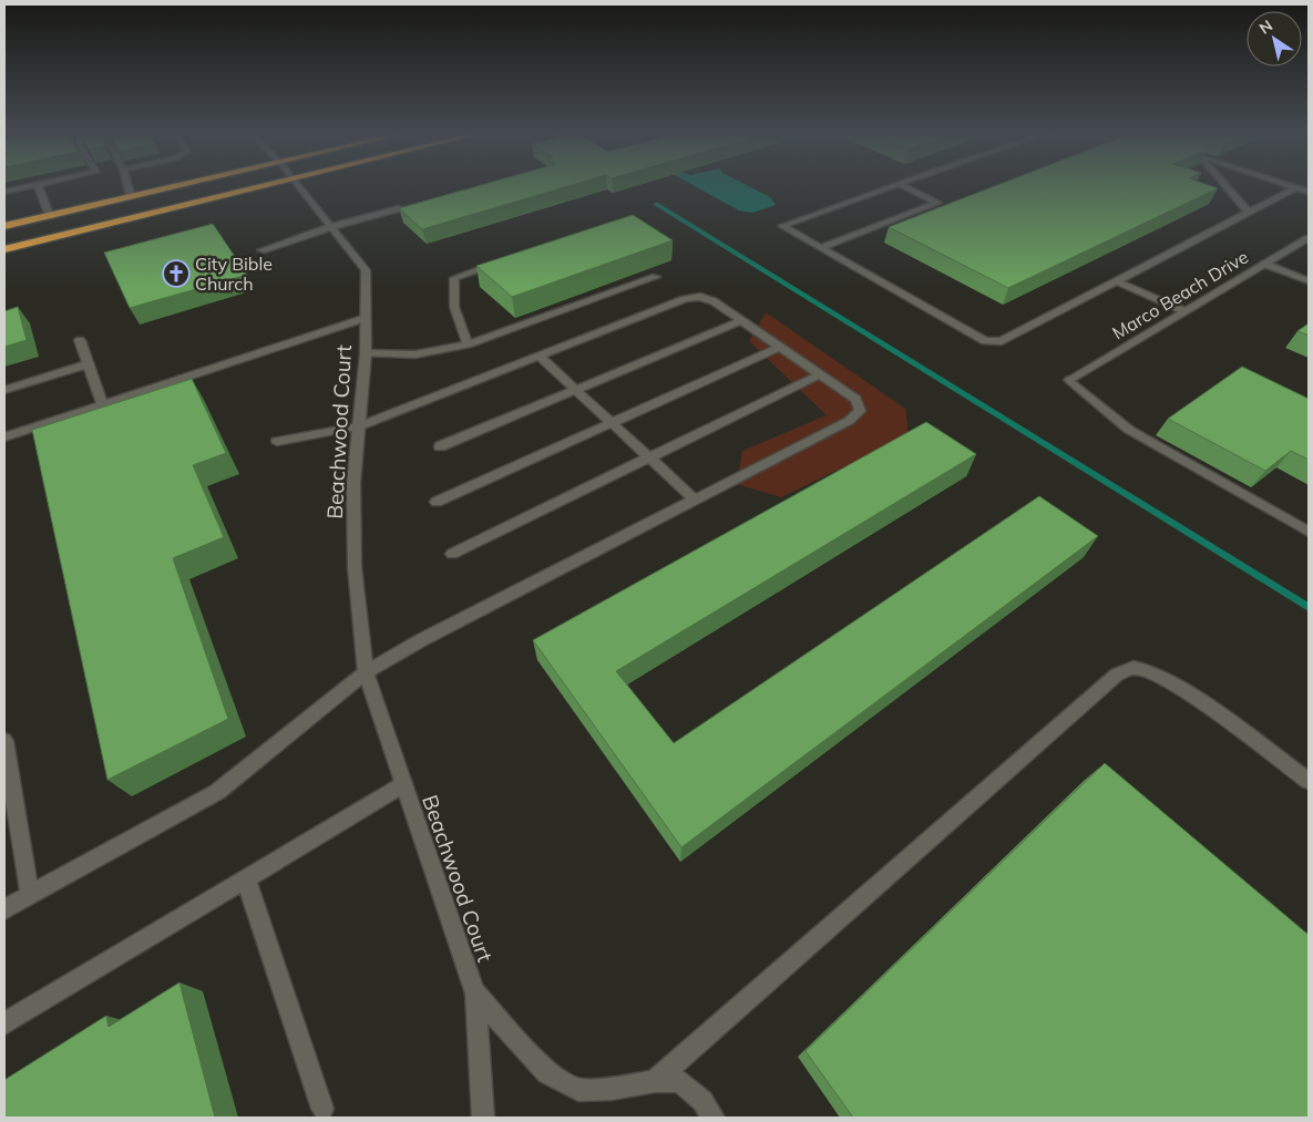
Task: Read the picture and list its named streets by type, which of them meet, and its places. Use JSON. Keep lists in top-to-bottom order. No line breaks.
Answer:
{"streets":{"street":["Marco Beach Drive","Beachwood Court"]},"places":{"church":["City Bible Church"]},"north":"top left"}
